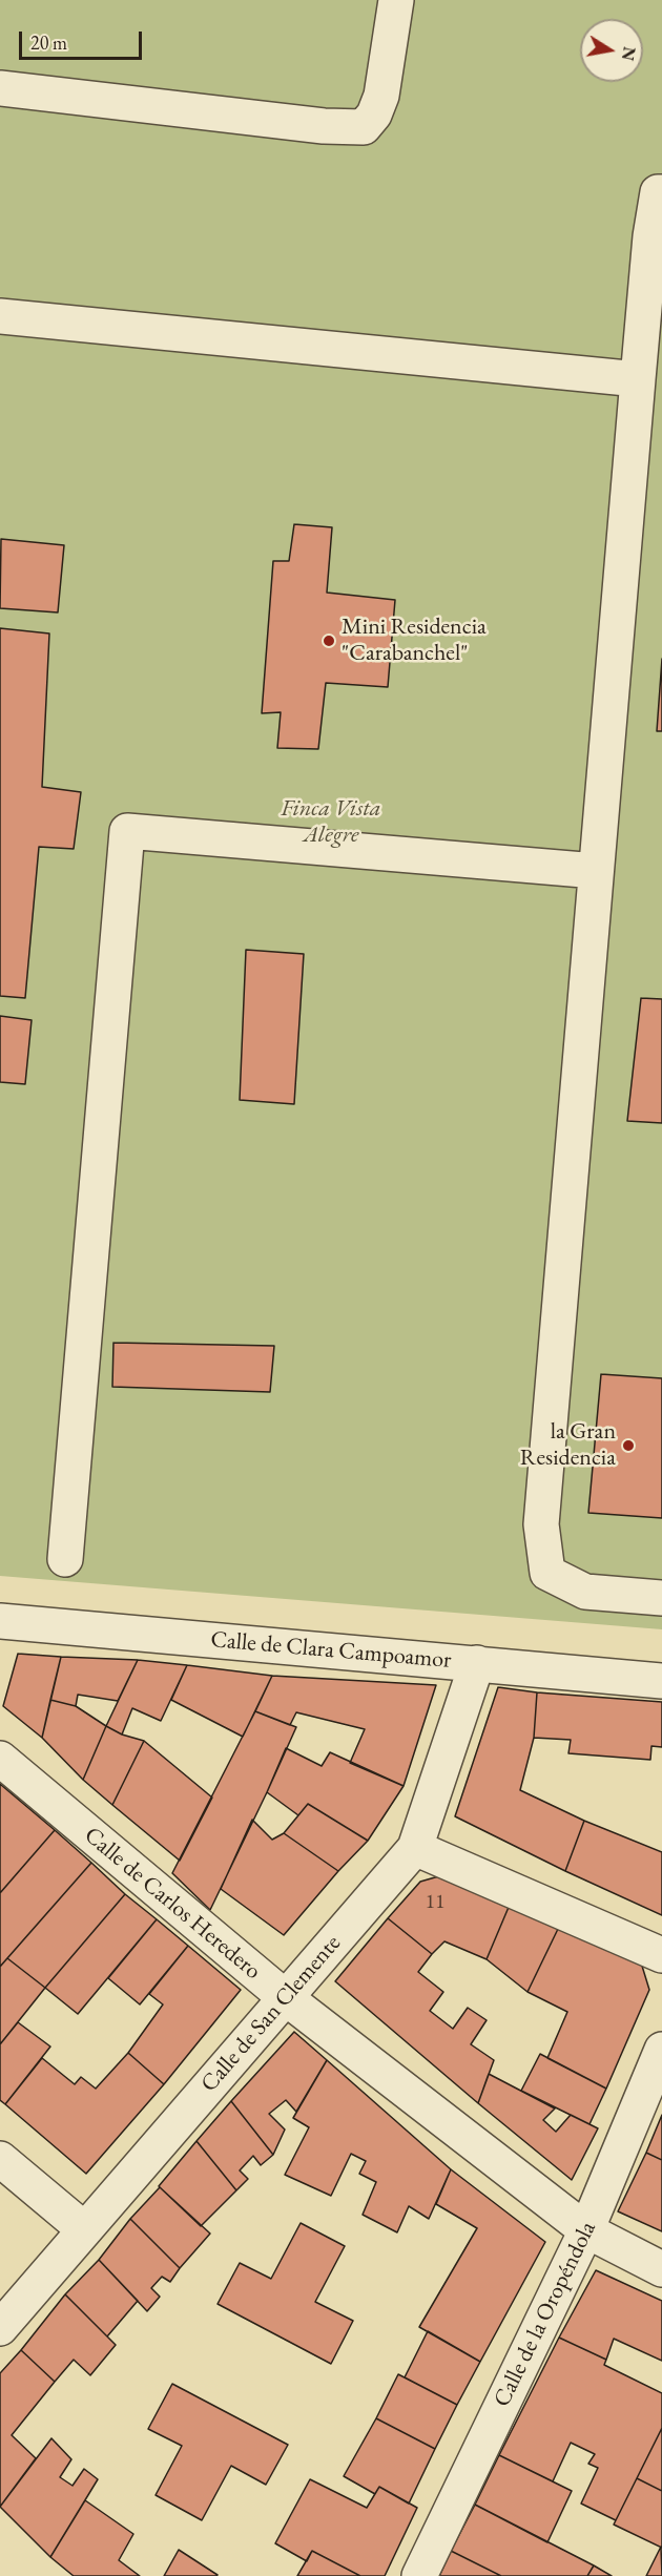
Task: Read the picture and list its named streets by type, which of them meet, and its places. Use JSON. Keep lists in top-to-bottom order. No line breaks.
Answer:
{"streets":{"street":["Calle de Clara Campoamor","Calle de Carlos Heredero","Calle de San Clemente","Calle de la Oropéndola"]},"crossings":[["Calle de Clara Campoamor","Calle de San Clemente"],["Calle de Carlos Heredero","Calle de San Clemente"],["Calle de Carlos Heredero","Calle de la Oropéndola"]],"parks":["Finca Vista Alegre"],"places":["Mini Residencia \"Carabanchel\"","la Gran Residencia"],"house_numbers":["11"],"scale_bar":"20 m","north":"right"}
